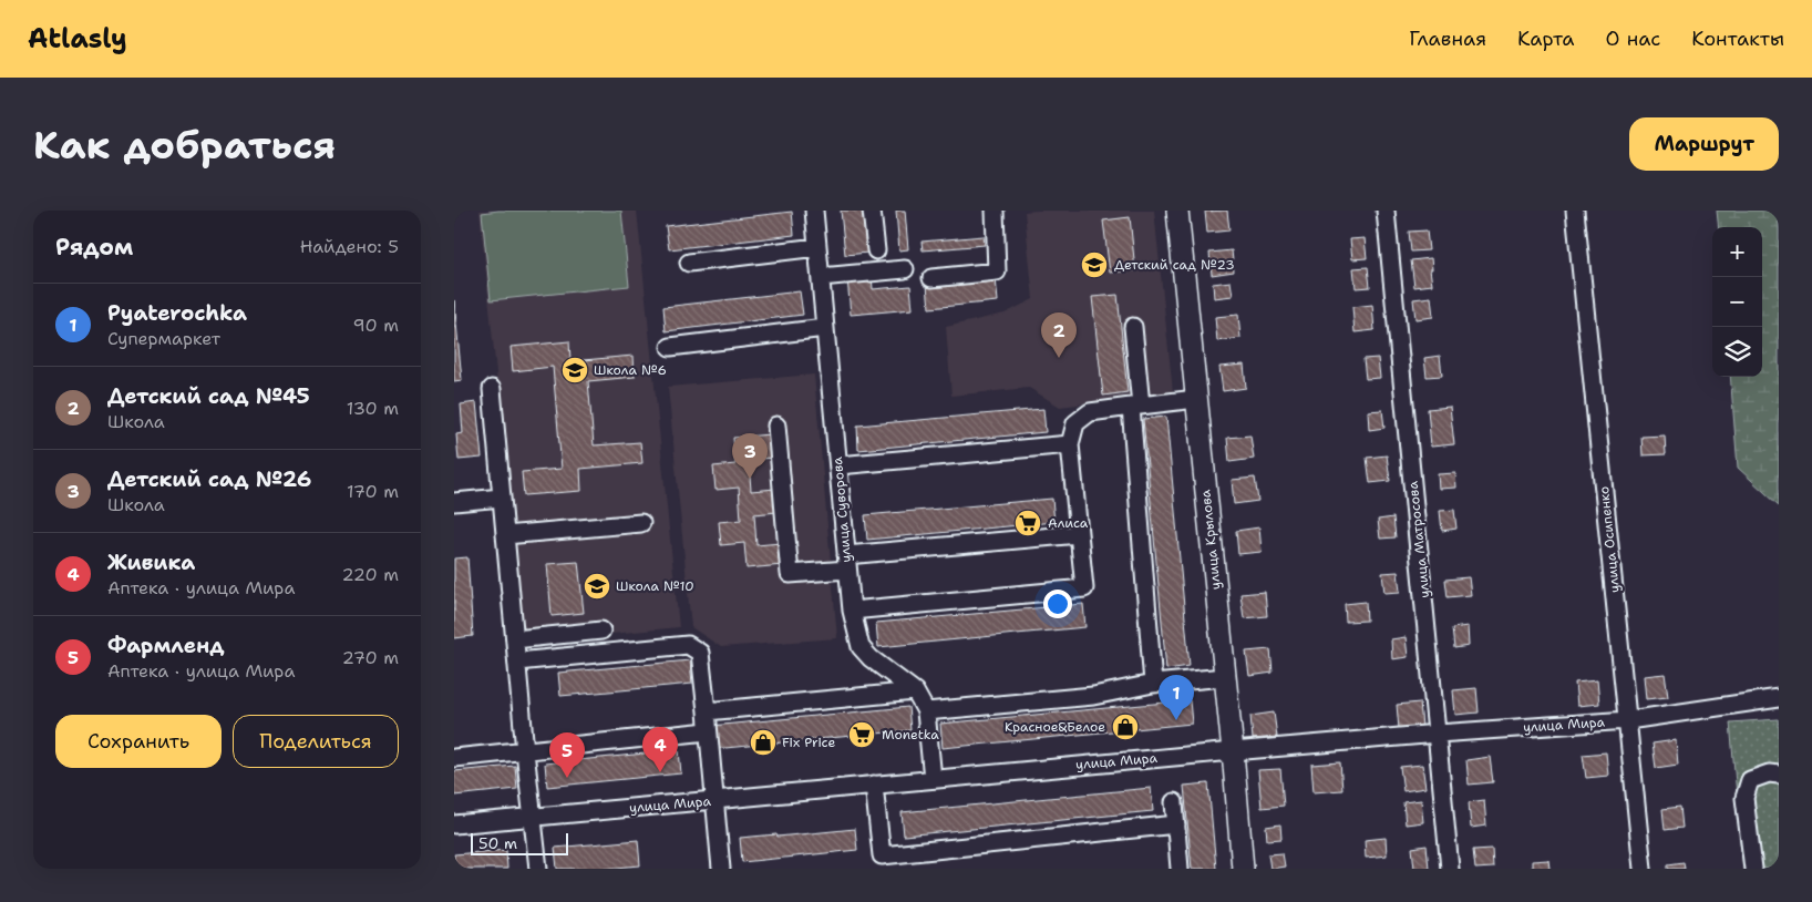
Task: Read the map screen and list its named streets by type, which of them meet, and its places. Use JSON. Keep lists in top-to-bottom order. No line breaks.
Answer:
{"streets":{"main road":["улица Крылова"],"street":["улица Суворова","улица Матросова","улица Осипенко","улица Мира"]},"crossings":[["улица Суворова","улица Мира"],["улица Крылова","улица Мира"],["улица Матросова","улица Мира"],["улица Осипенко","улица Мира"]],"places":{"school or university":["Детский сад №23","Школа №6","Школа №10"],"supermarket":["Алиса","Monetka"],"shop":["Красное&Белое","Fix Price"]},"scale_bar":"50 m","page":{"header":"Atlasly","nav":["Главная","Карта","О нас","Контакты"],"buttons":["Маршрут",["Сохранить","Поделиться"]],"title":"Как добраться","heading":["Рядом","Найдено: 5"],"map_buttons":["+","−"],"list":[{"mark":"1","name":"Pyaterochka","note":"Супермаркет","value":"90 m"},{"mark":"2","name":"Детский сад №45","note":"Школа","value":"130 m"},{"mark":"3","name":"Детский сад №26","note":"Школа","value":"170 m"},{"mark":"4","name":"Живика","note":"Аптека · улица Мира","value":"220 m"},{"mark":"5","name":"Фармленд","note":"Аптека · улица Мира","value":"270 m"}],"pins":["2","3","1","4","5"],"scale":"50 m"}}
